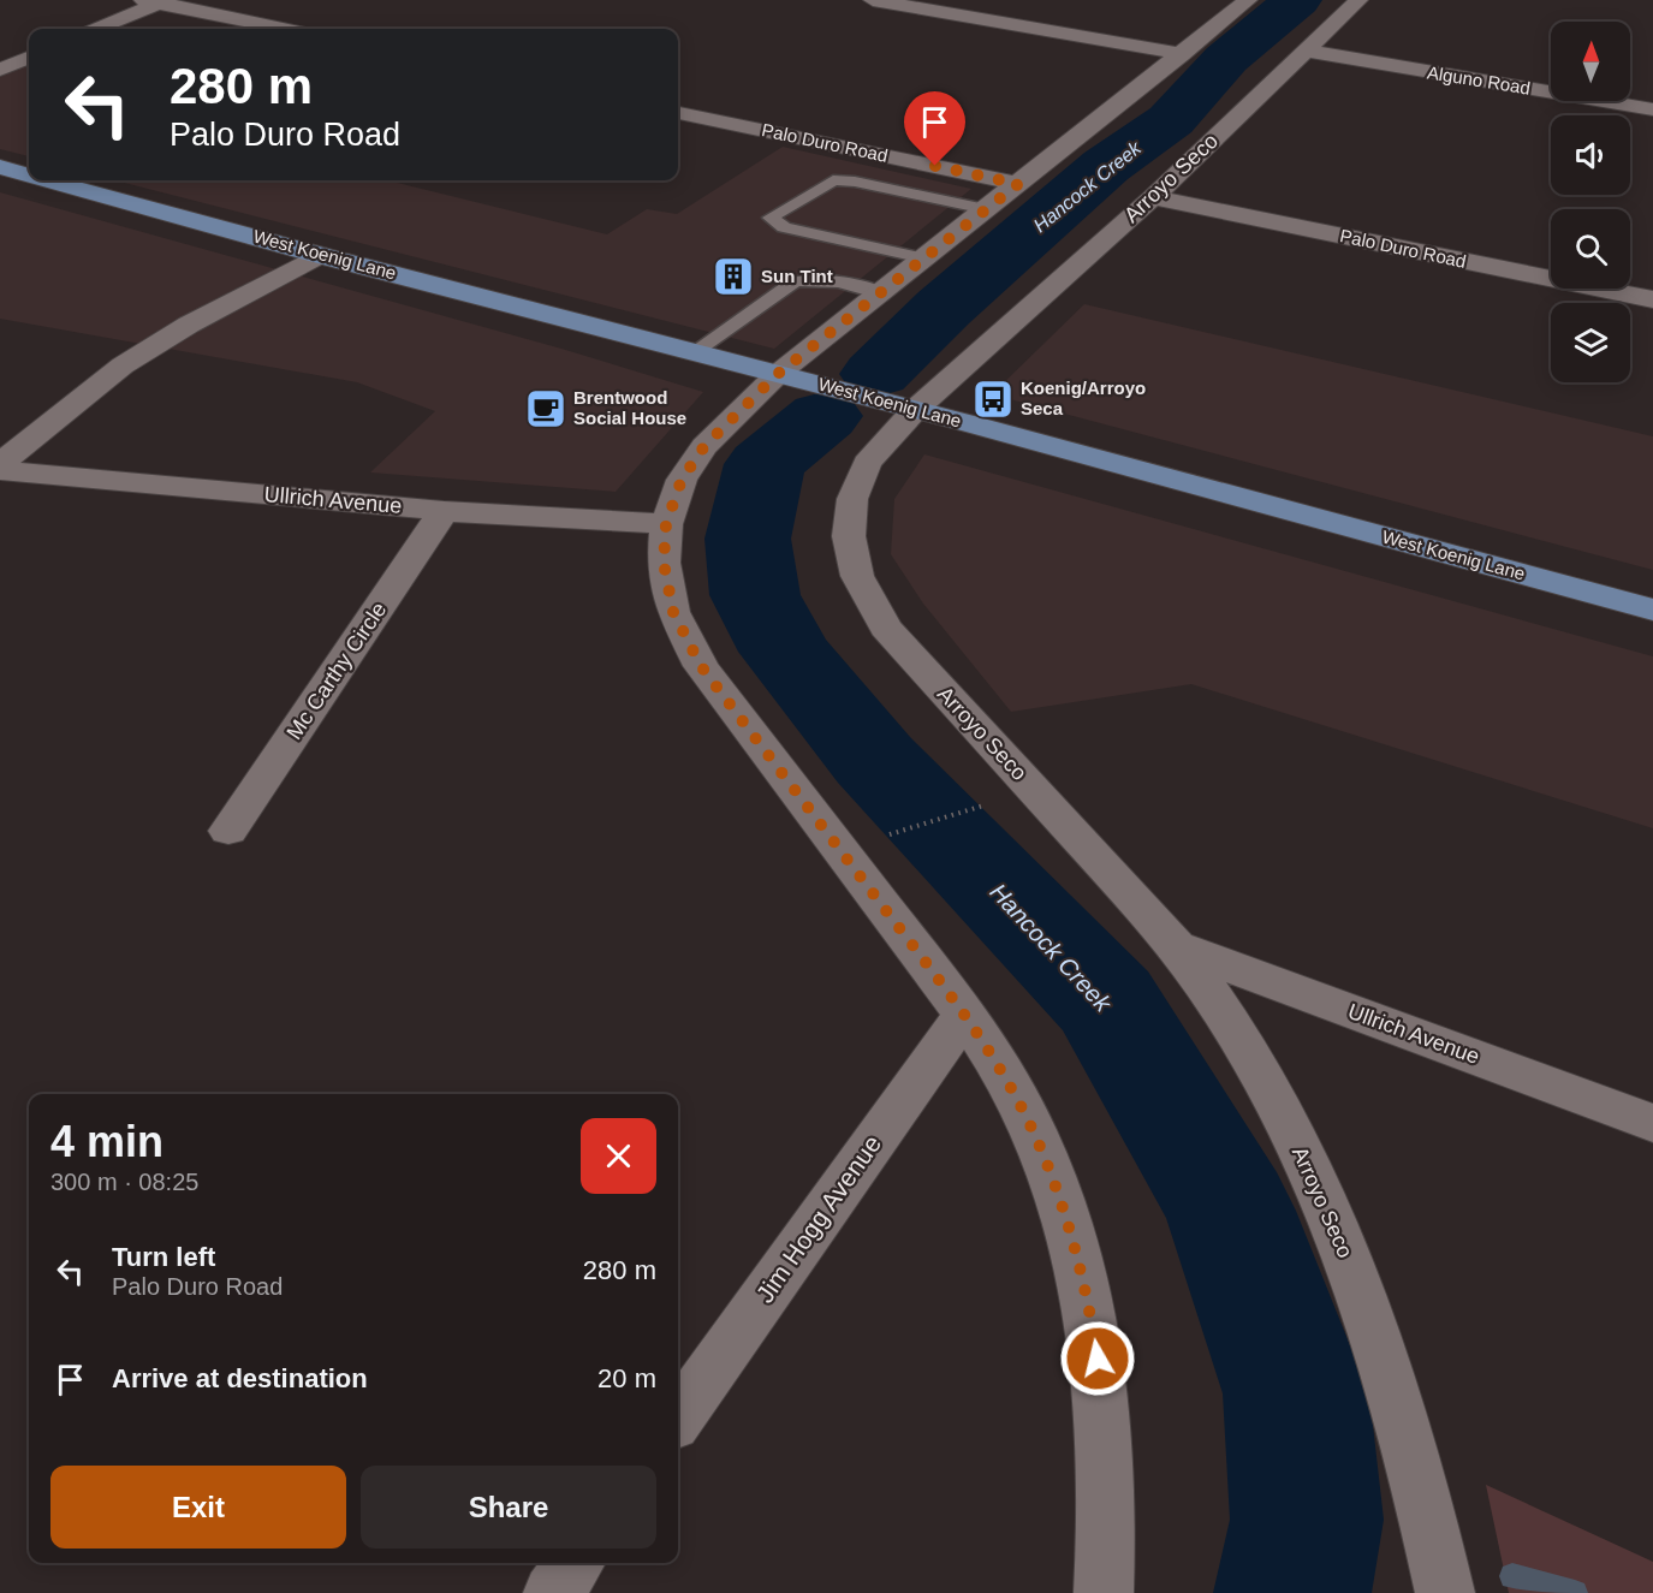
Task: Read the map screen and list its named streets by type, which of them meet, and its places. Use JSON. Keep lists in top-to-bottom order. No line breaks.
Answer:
{"streets":{"main road":["West Koenig Lane"],"street":["Alguno Road","Palo Duro Road","Arroyo Seco","Ullrich Avenue","Mc Carthy Circle","Jim Hogg Avenue"]},"crossings":[["Alguno Road","Arroyo Seco"],["Palo Duro Road","Arroyo Seco"],["Arroyo Seco","West Koenig Lane"],["Arroyo Seco","Ullrich Avenue"],["Ullrich Avenue","Mc Carthy Circle"]],"water":["Hancock Creek"],"places":{"building":["Sun Tint"],"bus stop":["Koenig/Arroyo Seca"],"cafe":["Brentwood Social House"]},"north":"top","page":{"turn":["280 m","Palo Duro Road"],"heading":["4 min","300 m · 08:25"],"list":[{"name":"Turn left","note":"Palo Duro Road","value":"280 m"},{"name":"Arrive at destination","value":"20 m"}],"buttons":["Exit","Share"]}}
